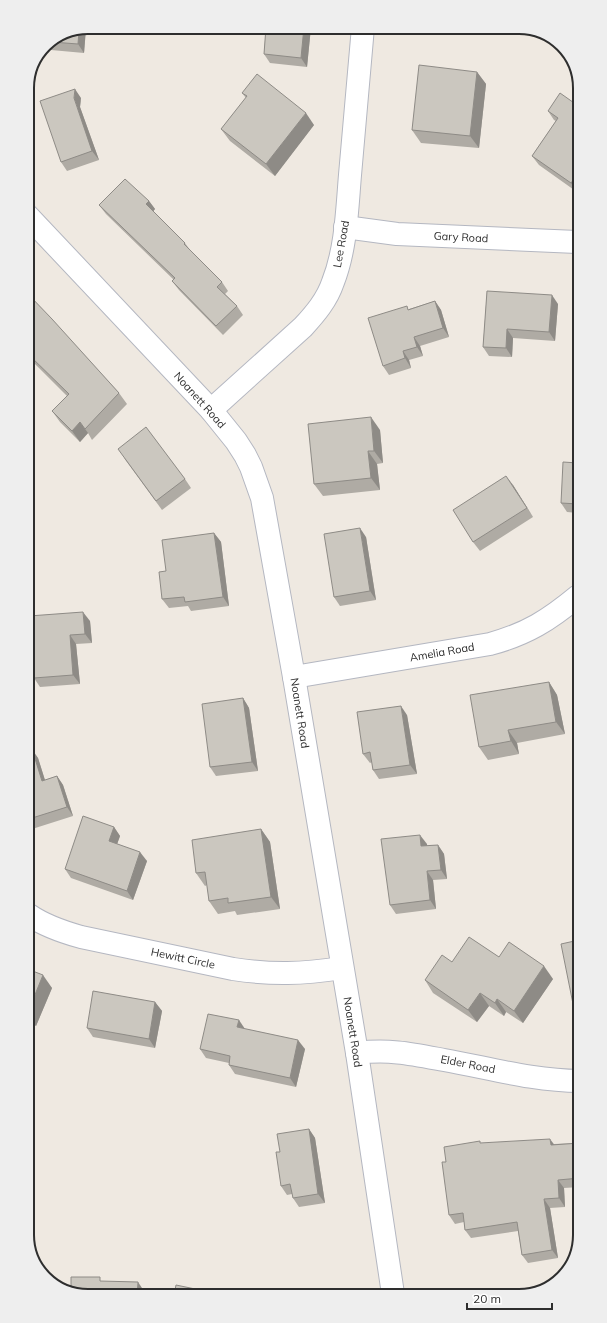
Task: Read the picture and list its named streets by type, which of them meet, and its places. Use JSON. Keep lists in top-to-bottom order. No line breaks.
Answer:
{"streets":{"street":["Gary Road","Lee Road","Noanett Road","Amelia Road","Hewitt Circle","Elder Road"]},"crossings":[["Gary Road","Lee Road"],["Lee Road","Noanett Road"],["Noanett Road","Amelia Road"],["Noanett Road","Hewitt Circle"],["Noanett Road","Elder Road"]],"scale_bar":"20 m"}
